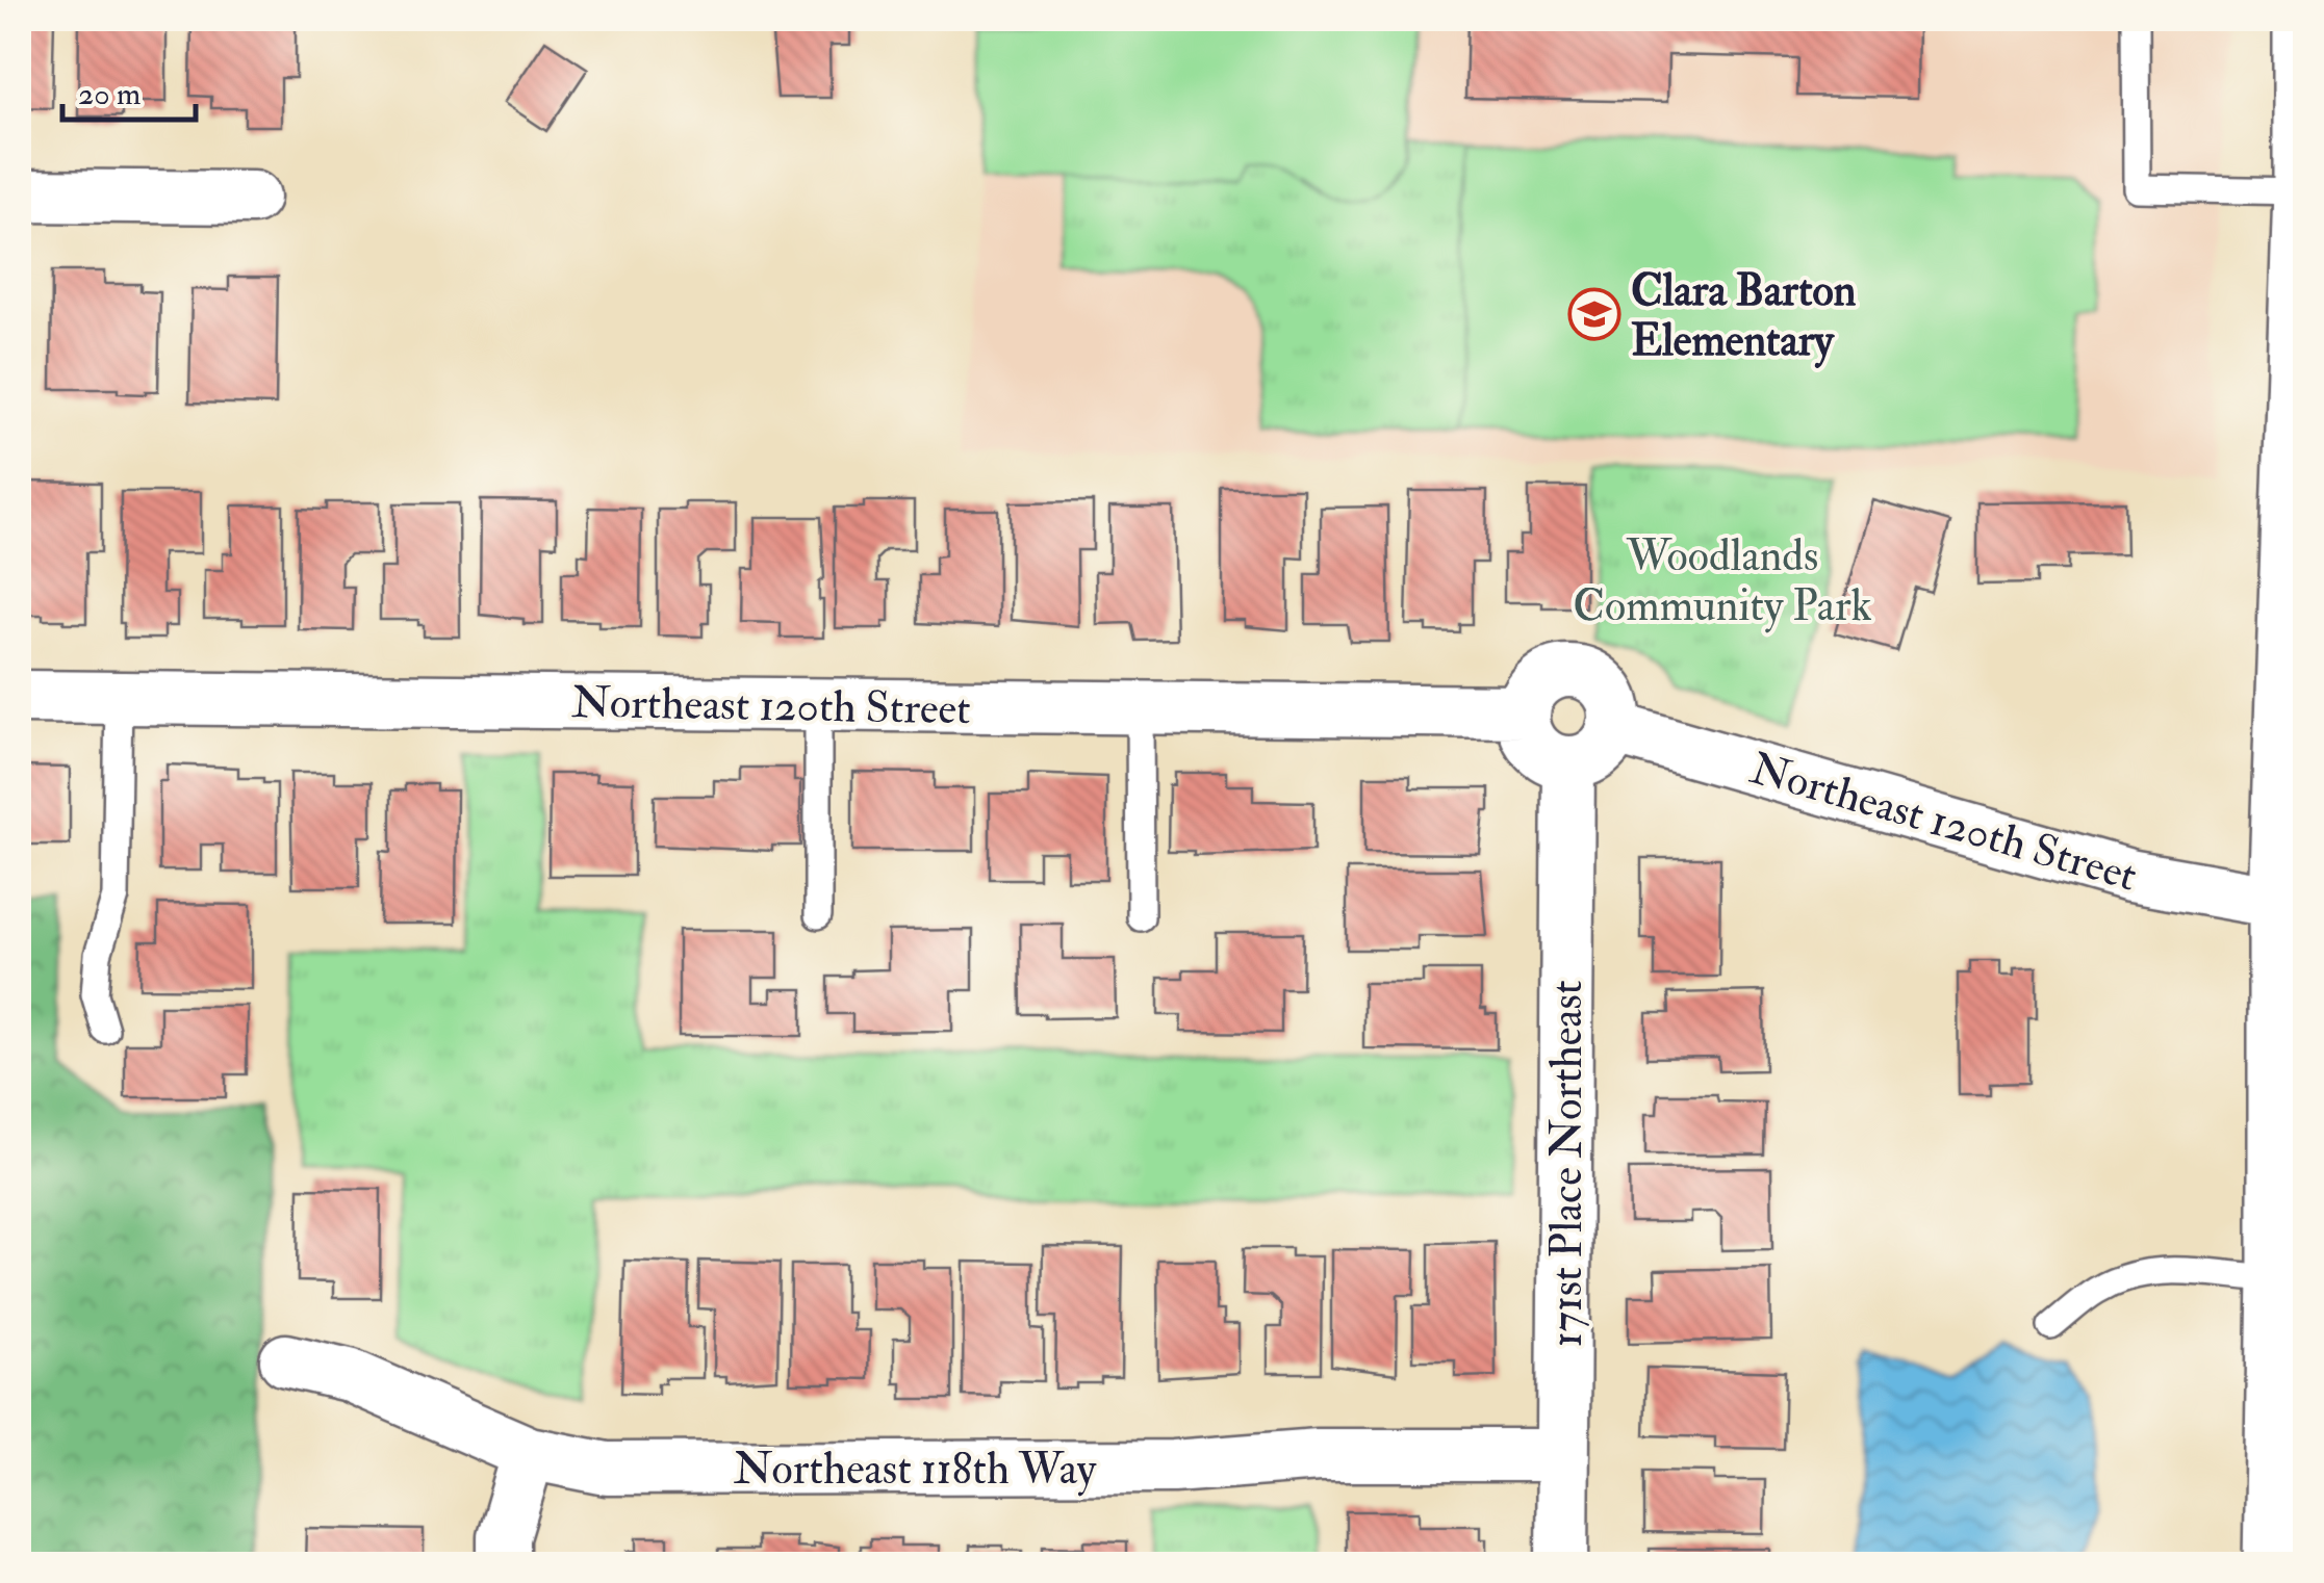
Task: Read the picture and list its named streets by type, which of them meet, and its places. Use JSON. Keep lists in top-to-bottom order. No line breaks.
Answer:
{"streets":{"street":["Northeast 120th Street","171st Place Northeast","Northeast 118th Way"]},"crossings":[["Northeast 120th Street","171st Place Northeast"],["171st Place Northeast","Northeast 118th Way"]],"parks":["Woodlands Community Park"],"places":{"school or university":["Clara Barton Elementary"]},"scale_bar":"20 m"}
